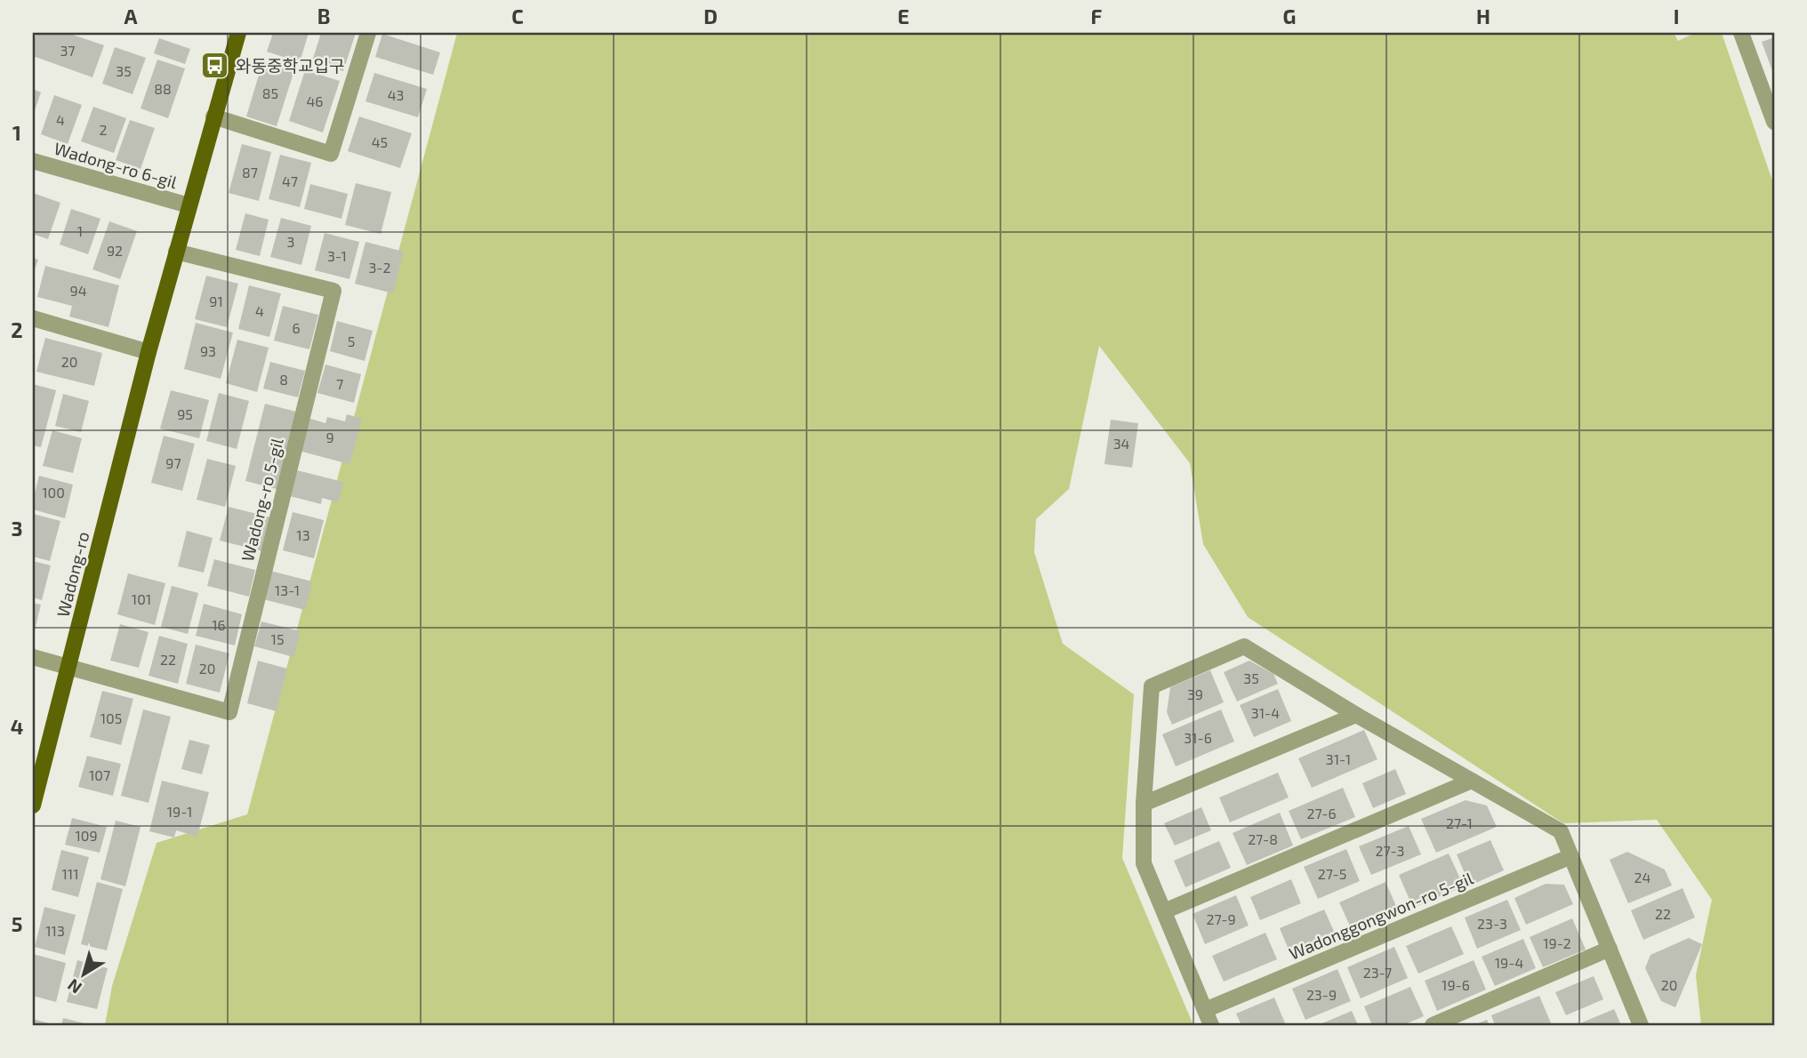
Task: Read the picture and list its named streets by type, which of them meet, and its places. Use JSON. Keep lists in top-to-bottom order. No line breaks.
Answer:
{"streets":{"main road":["Wadong-ro"],"street":["Wadong-ro 6-gil","Wadong-ro 5-gil","Wadonggongwon-ro 5-gil"]},"crossings":[["Wadong-ro 6-gil","Wadong-ro"],["Wadong-ro 5-gil","Wadong-ro"]],"places":{"bus stop":["와동중학교입구"]},"house_numbers":["37","35","88","85","43","46","4","2","45","87","47","1","3","92","3-1","3-2","94","91","4","6","5","93","20","8","7","95","9","34","97","100","13","13-1","101","16","15","22","20","35","39","31-4","105","31-6","31-1","107","19-1","27-6","27-1","109","27-8","27-3","111","27-5","24","22","27-9","23-3","113","19-2","19-4","23-7","19-6","20","23-9"],"north":"bottom left","grid":{"columns":["A","B","C","D","E","F","G","H","I"],"rows":["1","2","3","4","5"]}}
